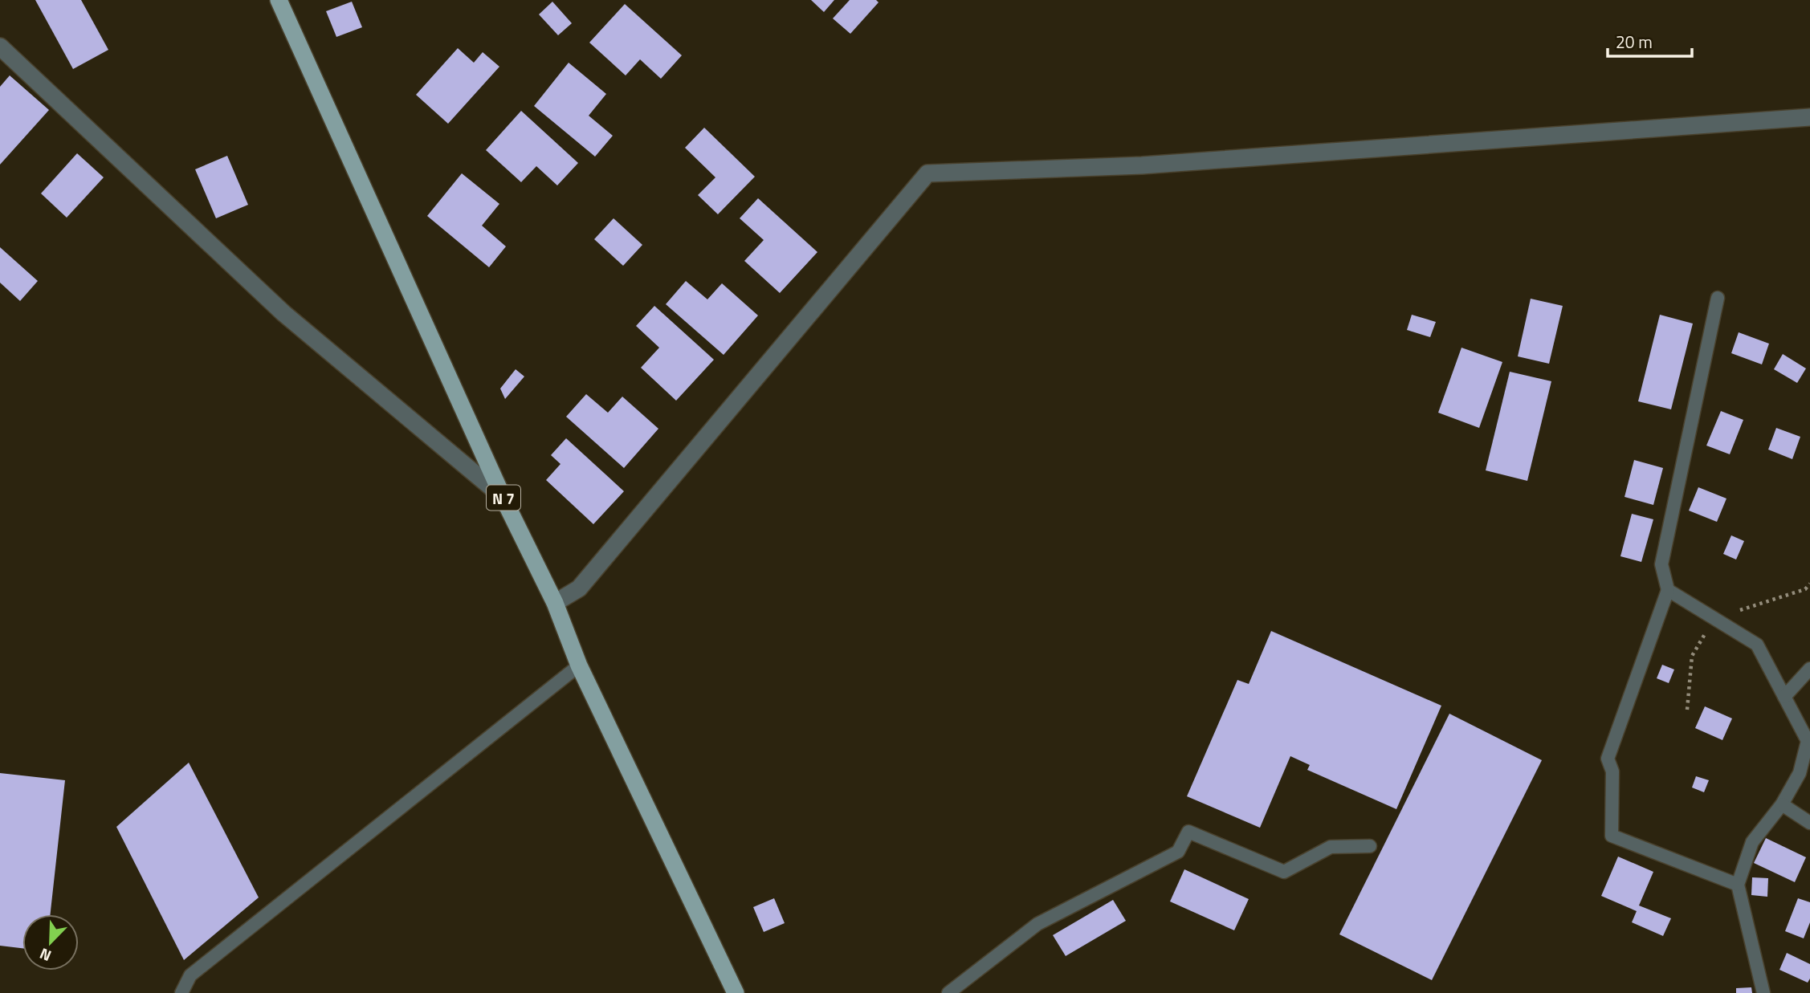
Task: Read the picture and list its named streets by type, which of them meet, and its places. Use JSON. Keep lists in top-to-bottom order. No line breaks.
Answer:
{"streets":{"main road":["N 7"]},"scale_bar":"20 m","north":"bottom left"}
